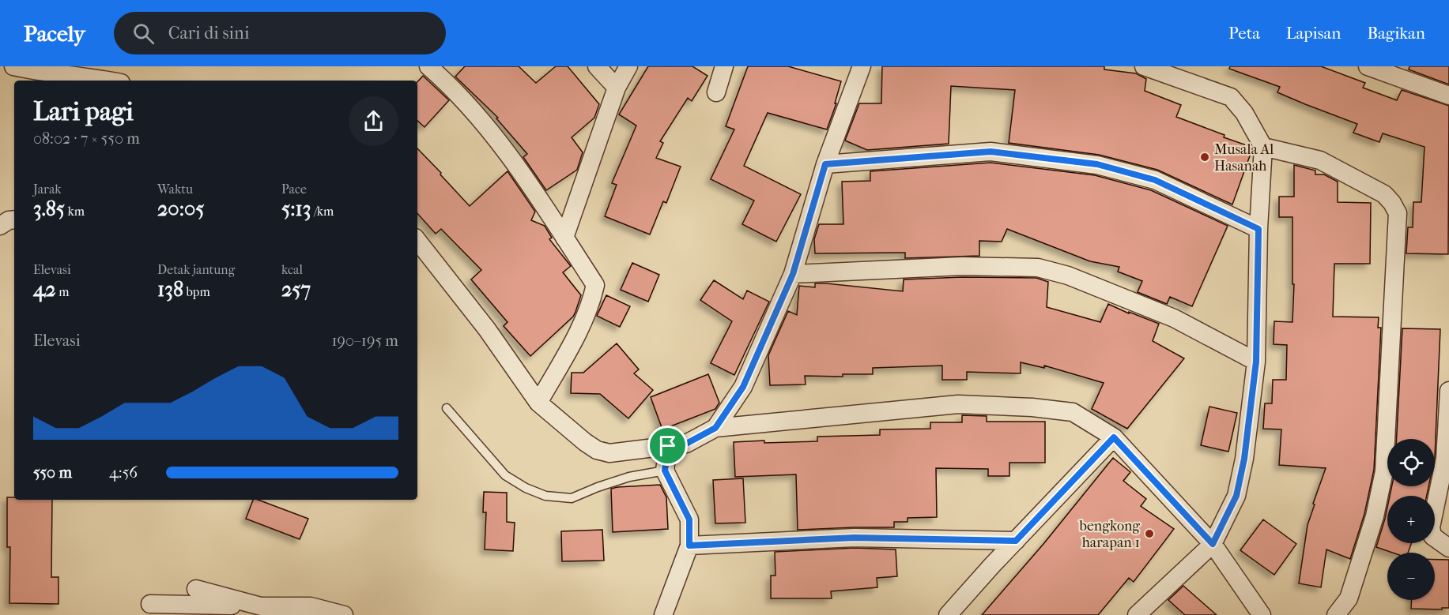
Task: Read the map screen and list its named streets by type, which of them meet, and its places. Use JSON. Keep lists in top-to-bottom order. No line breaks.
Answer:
{"places":["Musala Al Hasanah","bengkong harapan 1"],"page":{"header":"Pacely","search":"Cari di sini","nav":["Peta","Lapisan","Bagikan"],"heading":["Lari pagi","08:02 · 7 × 550 m"],"stats":[["Jarak","3.85 km"],["Waktu","20:05"],["Pace","5:13 /km"],["Elevasi","42 m"],["Detak jantung","138 bpm"],["kcal","257"]],"chart":["Elevasi","190–195 m"],"map_buttons":["+","−"],"list":[{"name":"550 m","note":"4:56"}]}}
